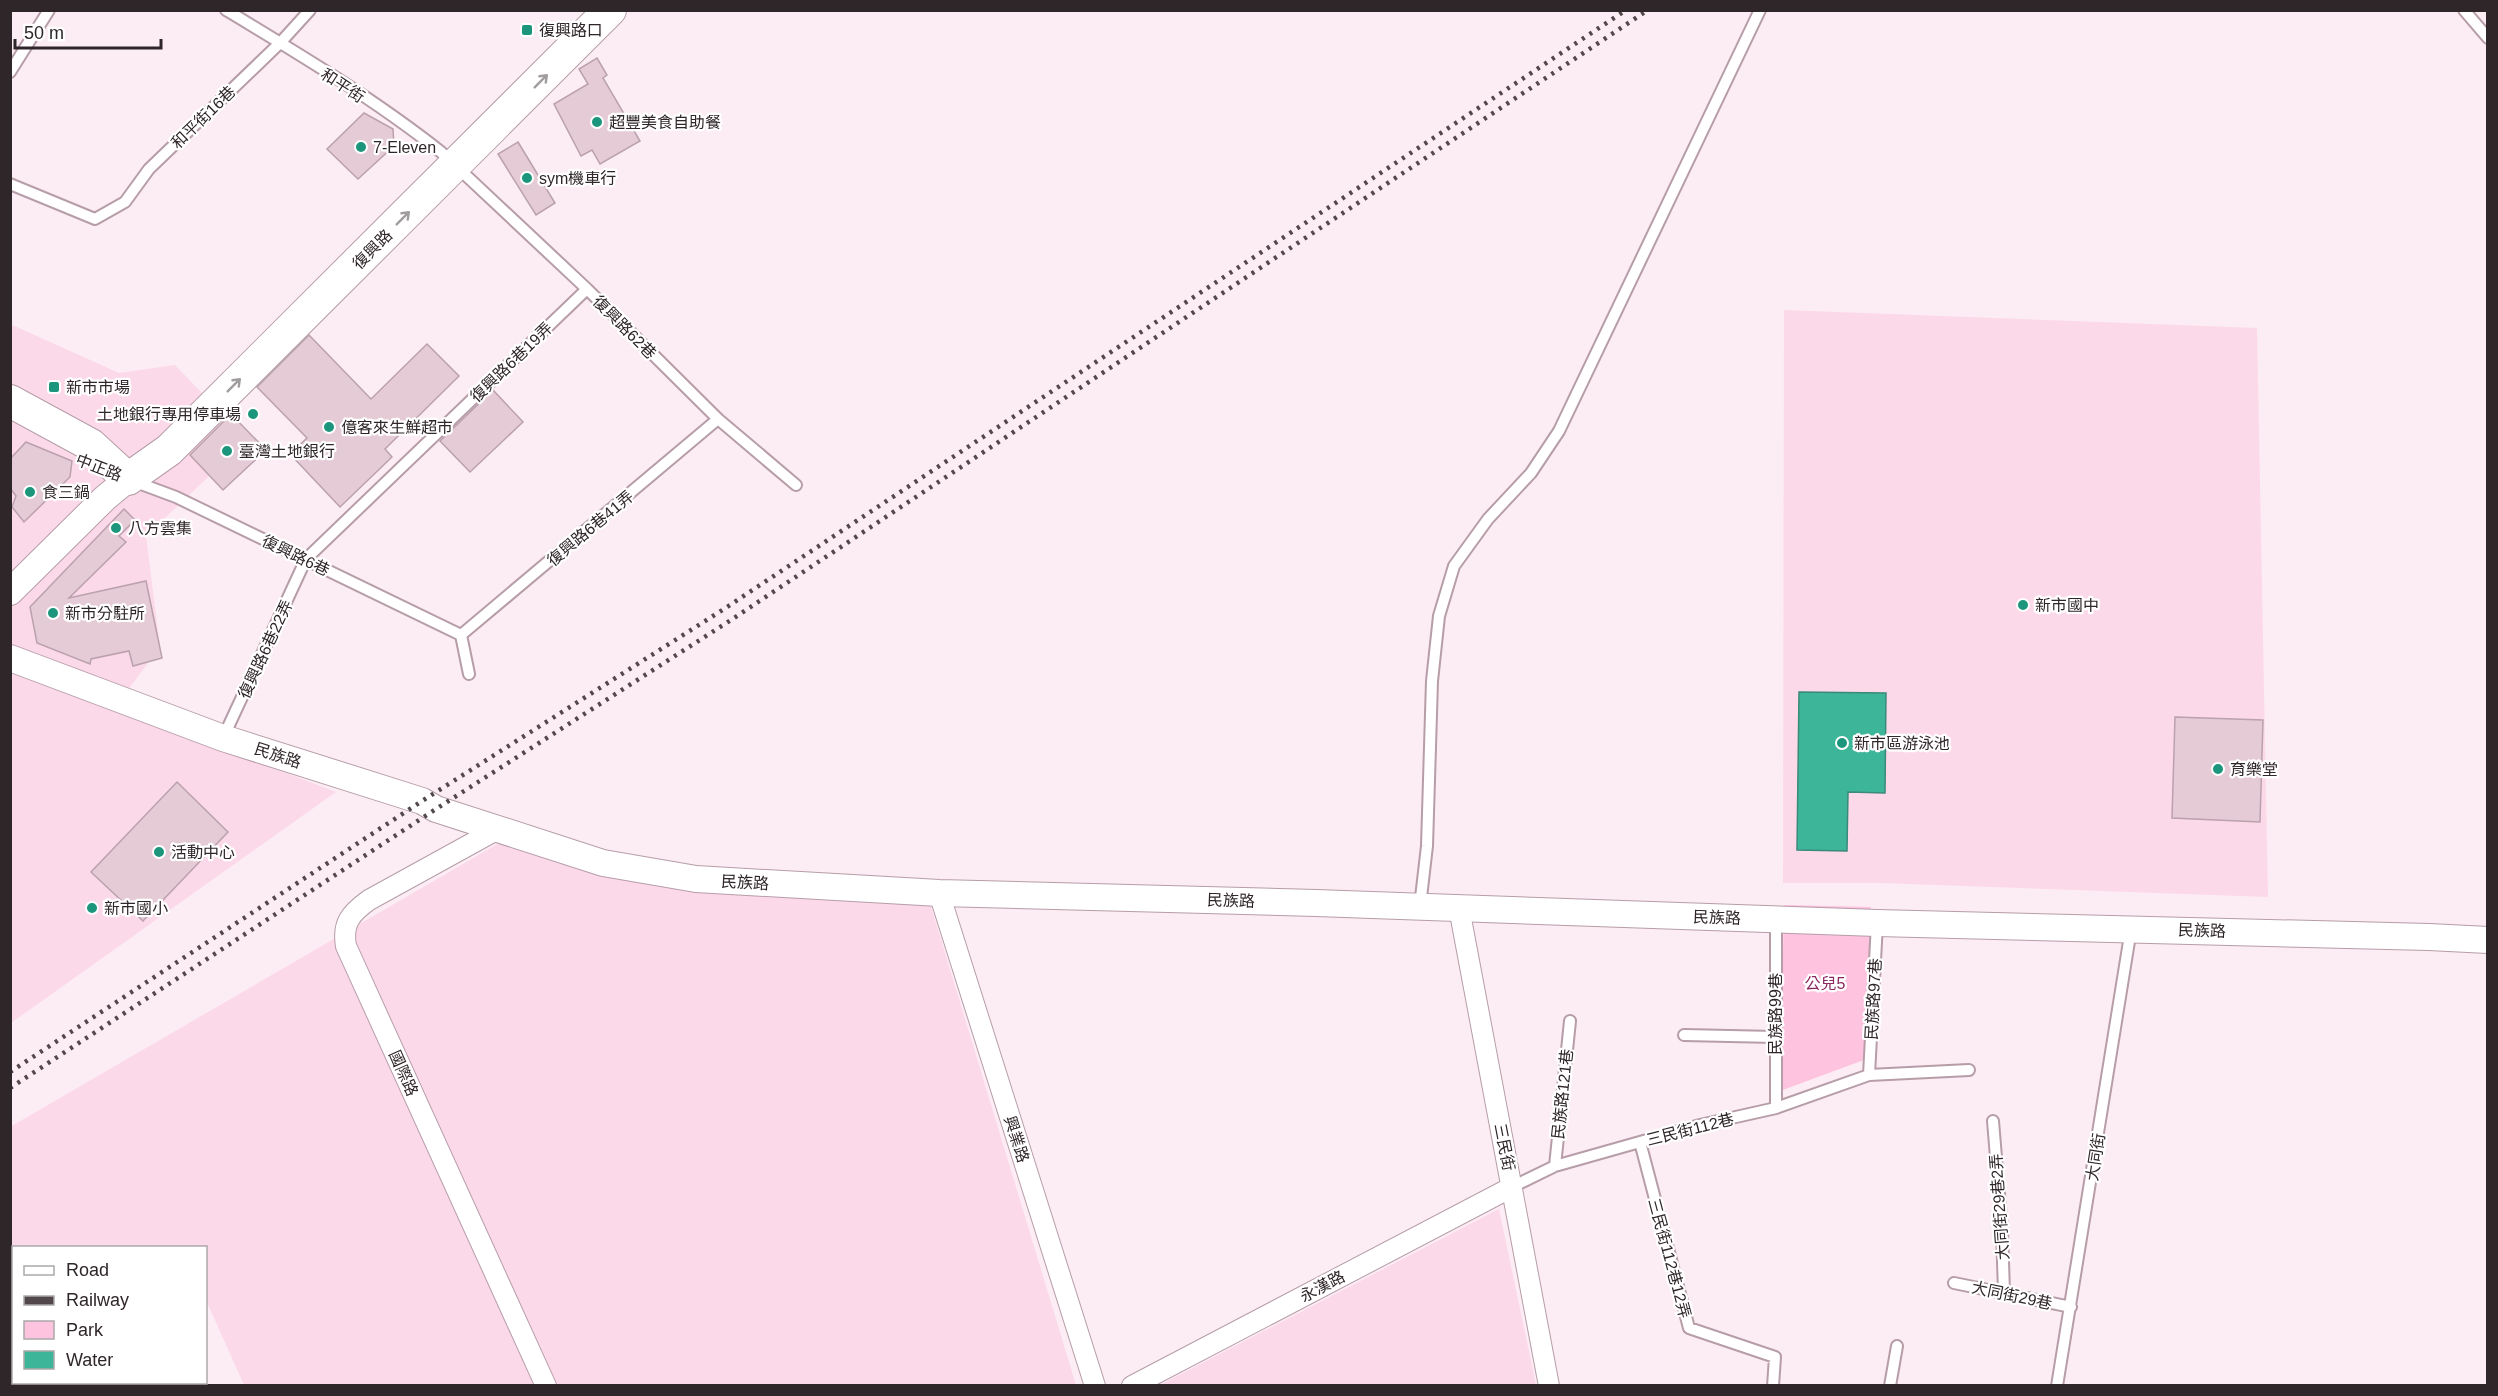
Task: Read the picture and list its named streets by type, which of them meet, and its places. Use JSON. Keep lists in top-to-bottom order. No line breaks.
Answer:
{"streets":{"main road":["復興路","中正路"],"street":["民族路","國際路","興業路","三民街","永漢路"],"lane":["和平街","和平街16巷","復興路62巷","復興路6巷19弄","復興路6巷41弄","復興路6巷","復興路6巷22弄","民族路97巷","民族路99巷","民族路121巷","三民街112巷","大同街","大同街29巷2弄","三民街112巷12弄","大同街29巷"]},"crossings":[["和平街","和平街16巷"],["和平街","復興路"],["和平街","復興路62巷"],["復興路","復興路62巷"],["復興路","中正路"],["復興路","復興路6巷"],["復興路62巷","復興路6巷19弄"],["復興路62巷","復興路6巷41弄"],["復興路6巷19弄","復興路6巷"],["復興路6巷19弄","復興路6巷22弄"],["中正路","復興路6巷"],["復興路6巷41弄","復興路6巷"],["復興路6巷","復興路6巷22弄"],["復興路6巷22弄","民族路"],["民族路","民族路97巷"],["民族路","民族路99巷"],["民族路","國際路"],["民族路","興業路"],["民族路","三民街"],["民族路","大同街"],["民族路97巷","三民街112巷"],["民族路99巷","三民街112巷"],["民族路121巷","三民街112巷"],["三民街112巷","三民街"],["三民街112巷","三民街112巷12弄"],["三民街112巷","永漢路"],["三民街","永漢路"],["大同街","大同街29巷"],["大同街29巷2弄","大同街29巷"]],"parks":["公兒5"],"places":{"transit":["復興路口","新市市場"],"other":["超豐美食自助餐","7-Eleven","sym機車行","土地銀行專用停車場","億客來生鮮超市","臺灣土地銀行","食三鍋","八方雲集","新市國中","新市分駐所","新市區游泳池","育樂堂","活動中心","新市國小"]},"legend":["Road","Railway","Park","Water"],"scale_bar":"50 m"}
